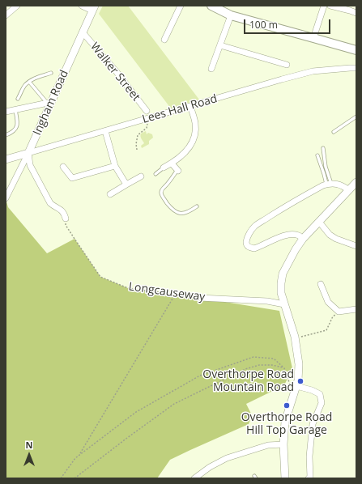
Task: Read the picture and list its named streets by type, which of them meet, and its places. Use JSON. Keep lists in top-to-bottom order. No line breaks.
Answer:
{"streets":{"street":["Walker Street","Ingham Road","Lees Hall Road","Longcauseway"]},"crossings":[["Walker Street","Ingham Road"],["Ingham Road","Lees Hall Road"]],"places":["Overthorpe Road Mountain Road","Overthorpe Road Hill Top Garage"],"scale_bar":"100 m","north":"top"}
